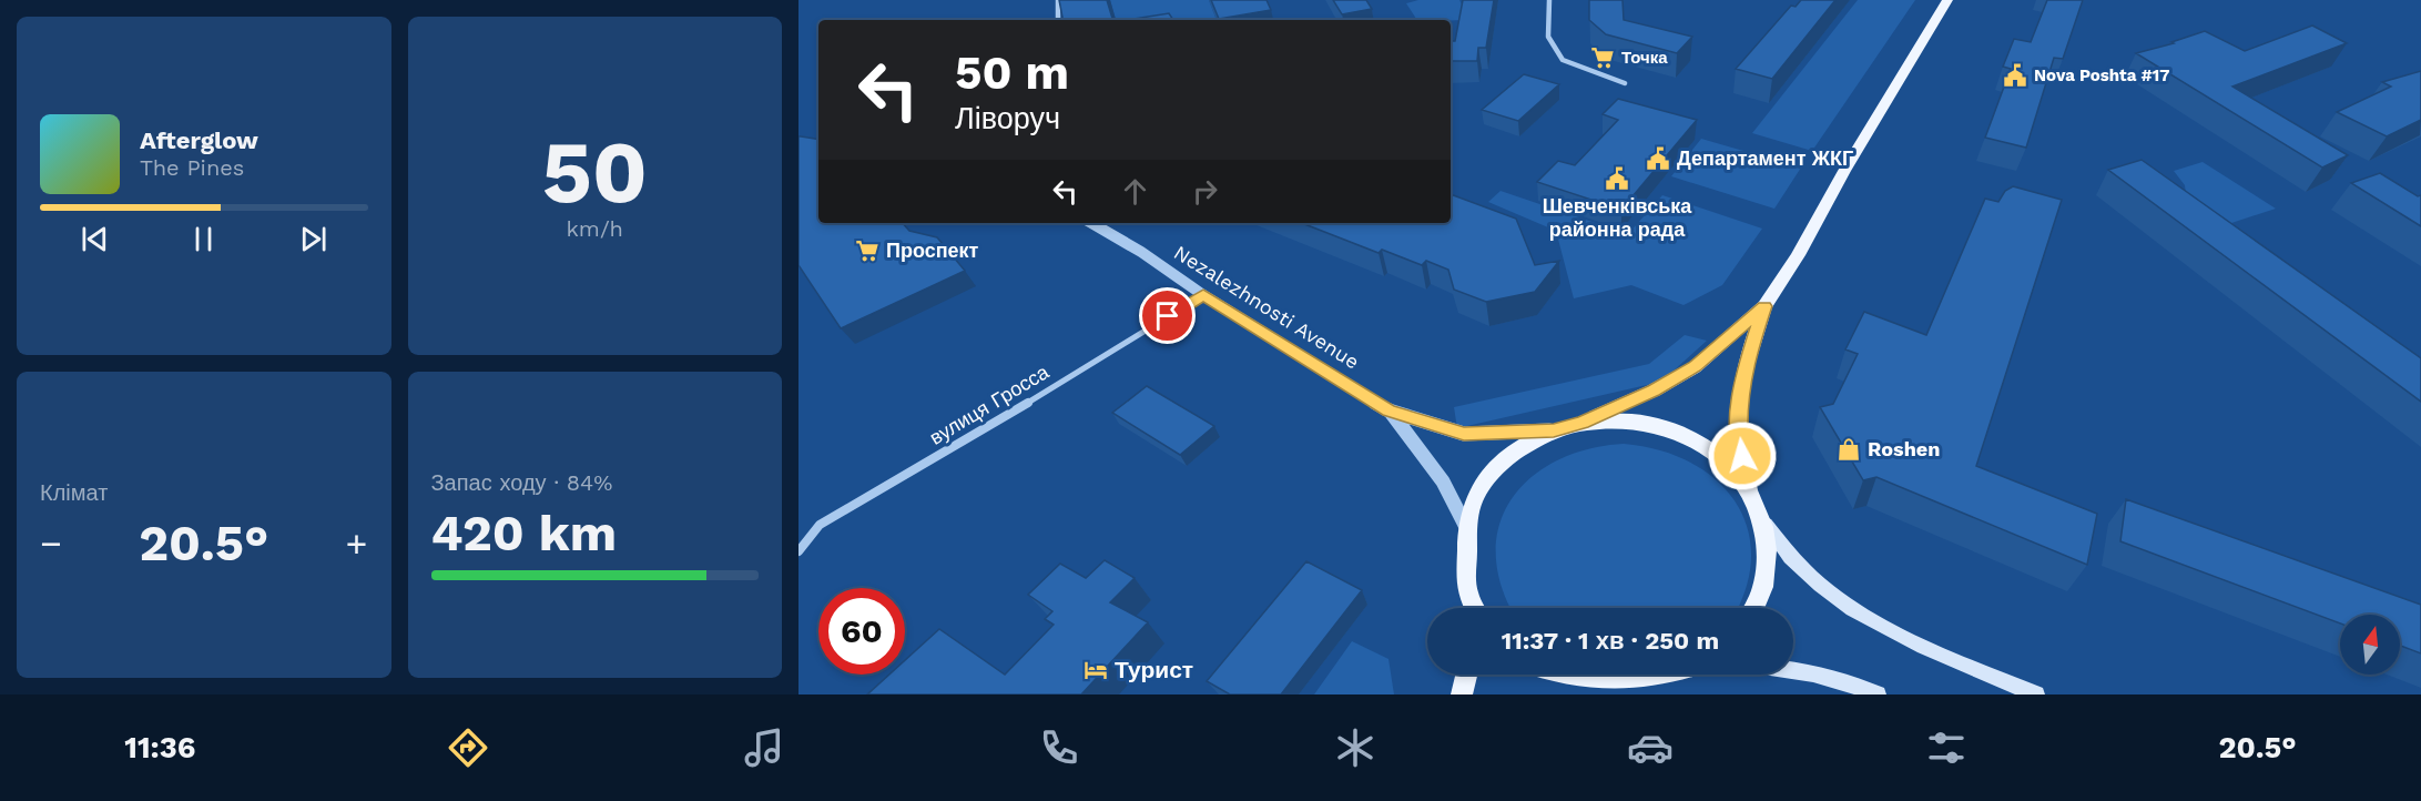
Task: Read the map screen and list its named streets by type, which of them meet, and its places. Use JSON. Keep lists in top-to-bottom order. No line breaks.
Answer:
{"streets":{"street":["Nezalezhnosti Avenue","вулиця Гросса"]},"crossings":[["Nezalezhnosti Avenue","вулиця Гросса"]],"places":{"supermarket":["Точка","Проспект"],"public building":["Nova Poshta #17","Департамент ЖКГ","Шевченківська районна рада"],"shop":["Roshen"],"hotel":["Турист"]},"north":"top","page":{"tile":[["50","km/h"],"Клімат",["Запас ходу · 84%","420 km"]],"turn":["50 m","Ліворуч"],"song":["Afterglow","The Pines"],"heat":["−","20.5°","+"],"limit":"60","trip":"11:37 · 1 хв · 250 m","tabs":["11:36","20.5°"]}}
